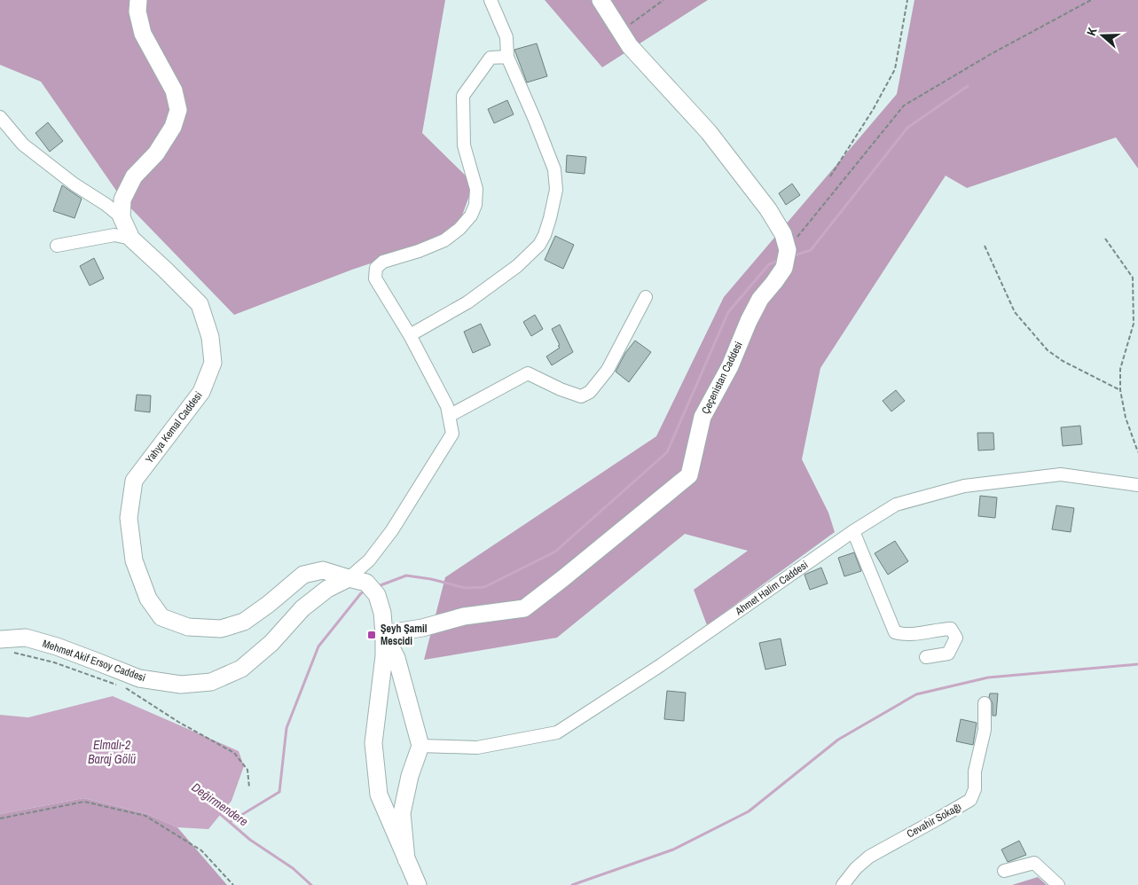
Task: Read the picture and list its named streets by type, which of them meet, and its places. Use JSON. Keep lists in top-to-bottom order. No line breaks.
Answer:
{"streets":{"street":["Çeçenistan Caddesi","Yahya Kemal Caddesi","Ahmet Halim Caddesi","Mehmet Akif Ersoy Caddesi","Cevahir Sokağı"]},"crossings":[["Yahya Kemal Caddesi","Mehmet Akif Ersoy Caddesi"]],"water":["Elmalı-2 Baraj Gölü","Değirmendere"],"places":{"transit":["Şeyh Şamil Mescidi"]},"north":"left"}
